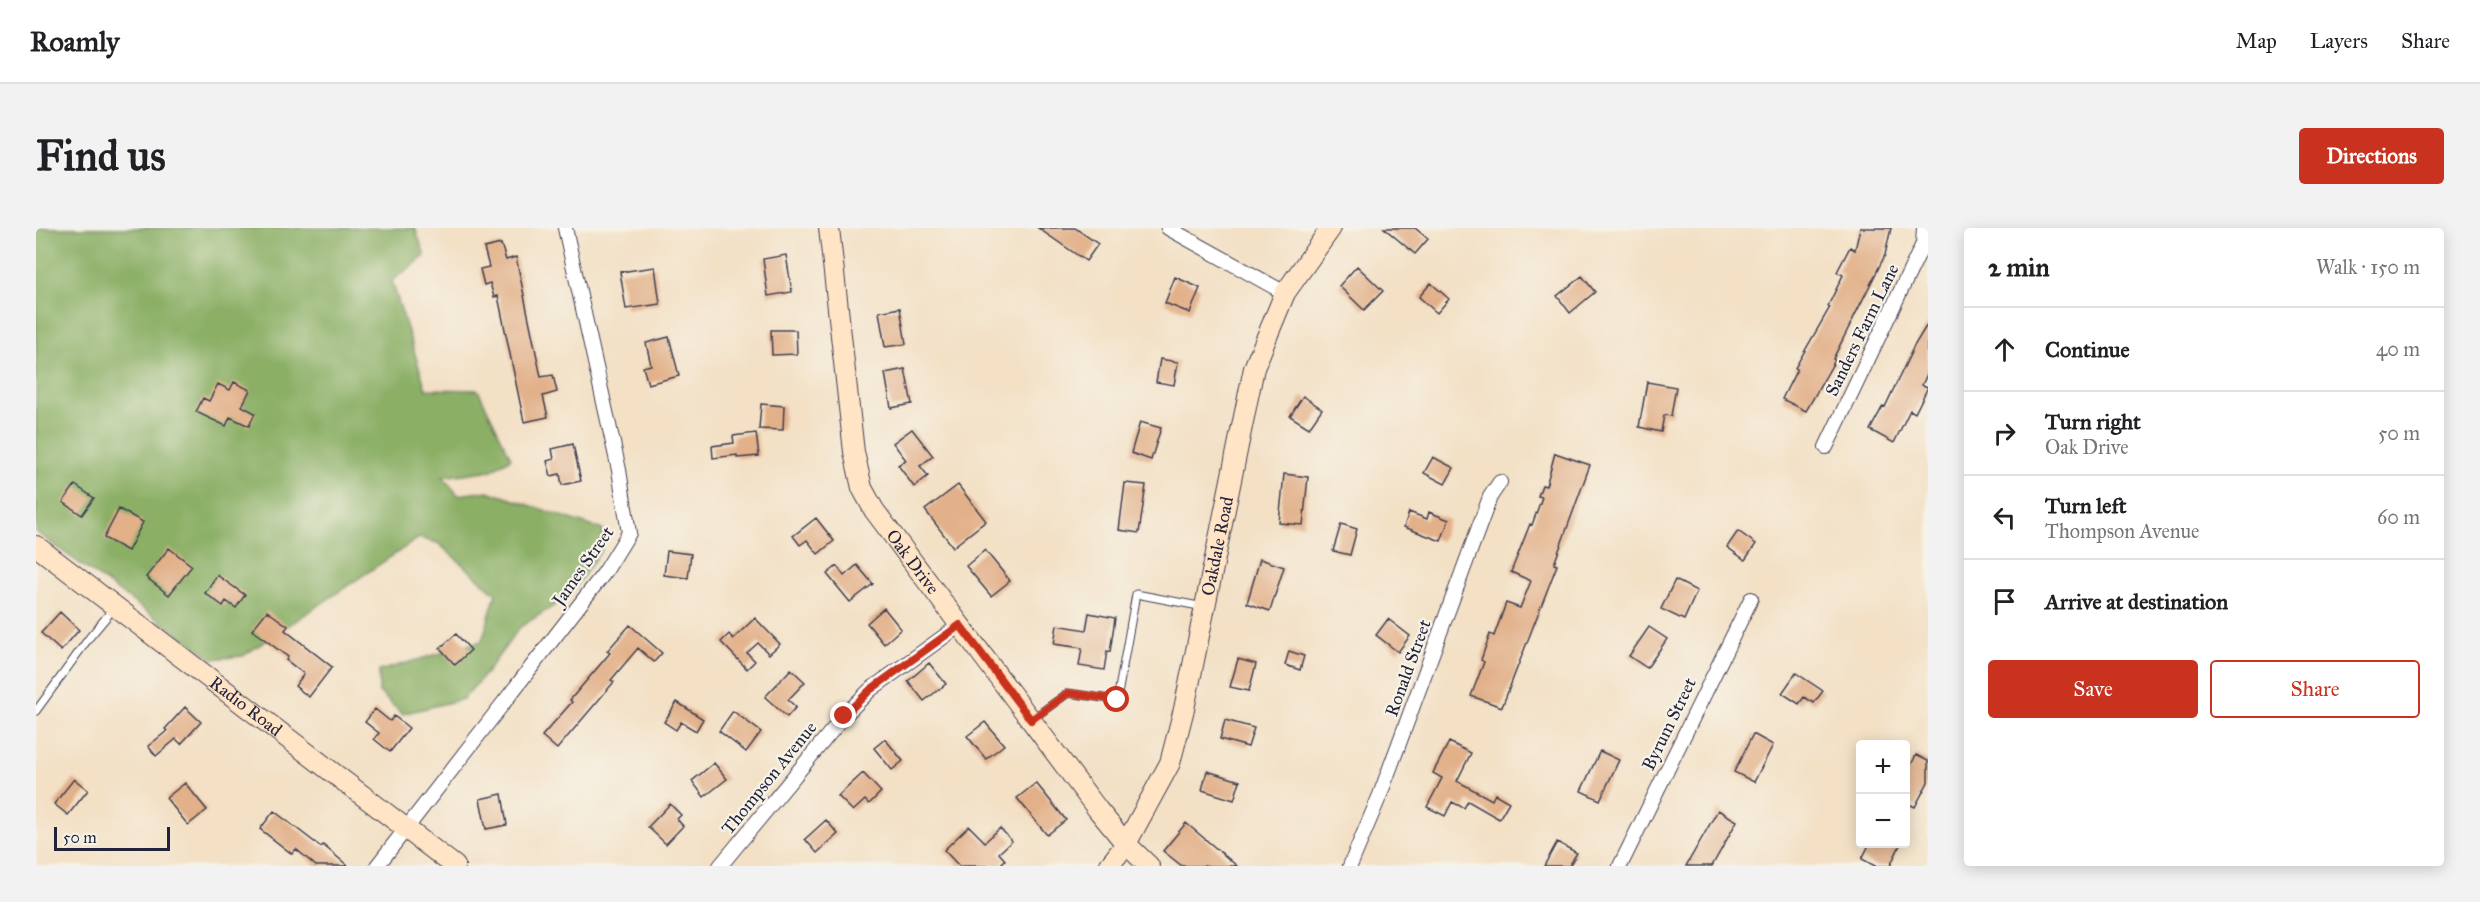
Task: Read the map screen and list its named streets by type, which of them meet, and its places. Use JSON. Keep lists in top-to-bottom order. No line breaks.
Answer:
{"streets":{"street":["Sanders Farm Lane","Oakdale Road","Oak Drive","James Street","Ronald Street","Radio Road","Byrum Street","Thompson Avenue"]},"crossings":[["Oakdale Road","Oak Drive"],["Oak Drive","Thompson Avenue"],["James Street","Radio Road"]],"scale_bar":"50 m","page":{"header":"Roamly","nav":["Map","Layers","Share"],"buttons":["Directions",["Save","Share"]],"title":"Find us","heading":["2 min","Walk · 150 m"],"list":[["Continue","40 m"],["Turn right","Oak Drive","50 m"],["Turn left","Thompson Avenue","60 m"],"Arrive at destination"],"map_buttons":["+","−"],"scale":"50 m"}}
